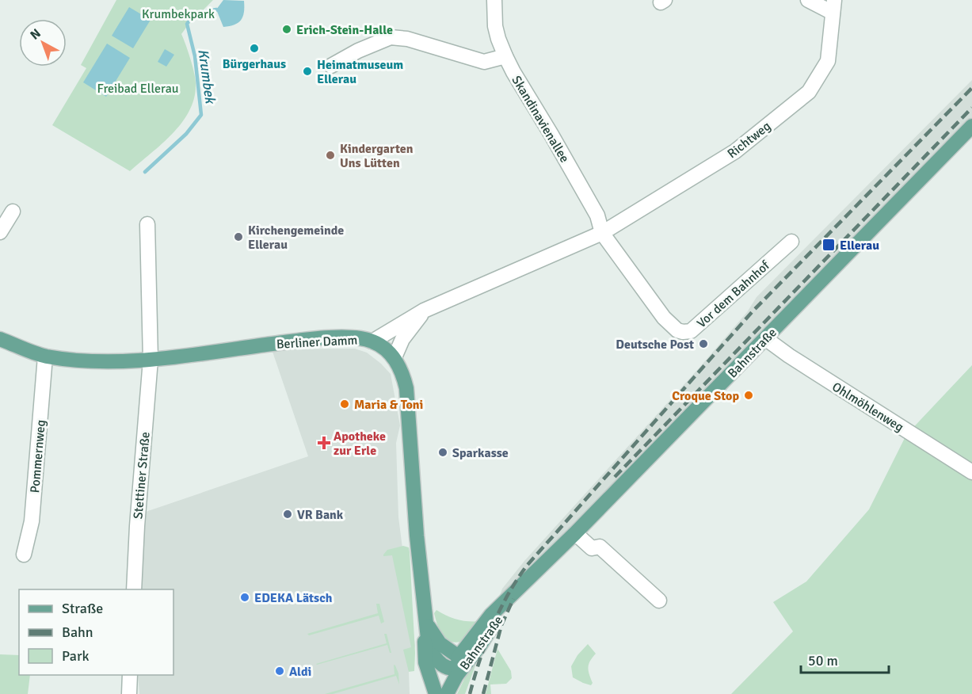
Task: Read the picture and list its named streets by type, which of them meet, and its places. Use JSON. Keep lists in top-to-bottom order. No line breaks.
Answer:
{"streets":{"main road":["Berliner Damm","Bahnstraße"],"street":["Skandinavienallee","Richtweg","Vor dem Bahnhof","Ohlmöhlenweg","Pommernweg","Stettiner Straße"]},"crossings":[["Skandinavienallee","Richtweg"],["Skandinavienallee","Vor dem Bahnhof"],["Richtweg","Vor dem Bahnhof"],["Richtweg","Berliner Damm"],["Berliner Damm","Bahnstraße"],["Berliner Damm","Pommernweg"],["Berliner Damm","Stettiner Straße"],["Bahnstraße","Ohlmöhlenweg"]],"water":["Krumbek"],"parks":["Krumbekpark","Freibad Ellerau"],"places":{"other":["Erich-Stein-Halle","Bürgerhaus","Heimatmuseum Ellerau","Kindergarten Uns Lütten","Kirchengemeinde Ellerau","Deutsche Post","Croque Stop","Maria & Toni","Sparkasse","VR Bank","EDEKA Lätsch","Aldi"],"transit":["Ellerau"],"health":["Apotheke zur Erle"]},"legend":["Straße","Bahn","Park"],"scale_bar":"50 m","north":"top left"}
